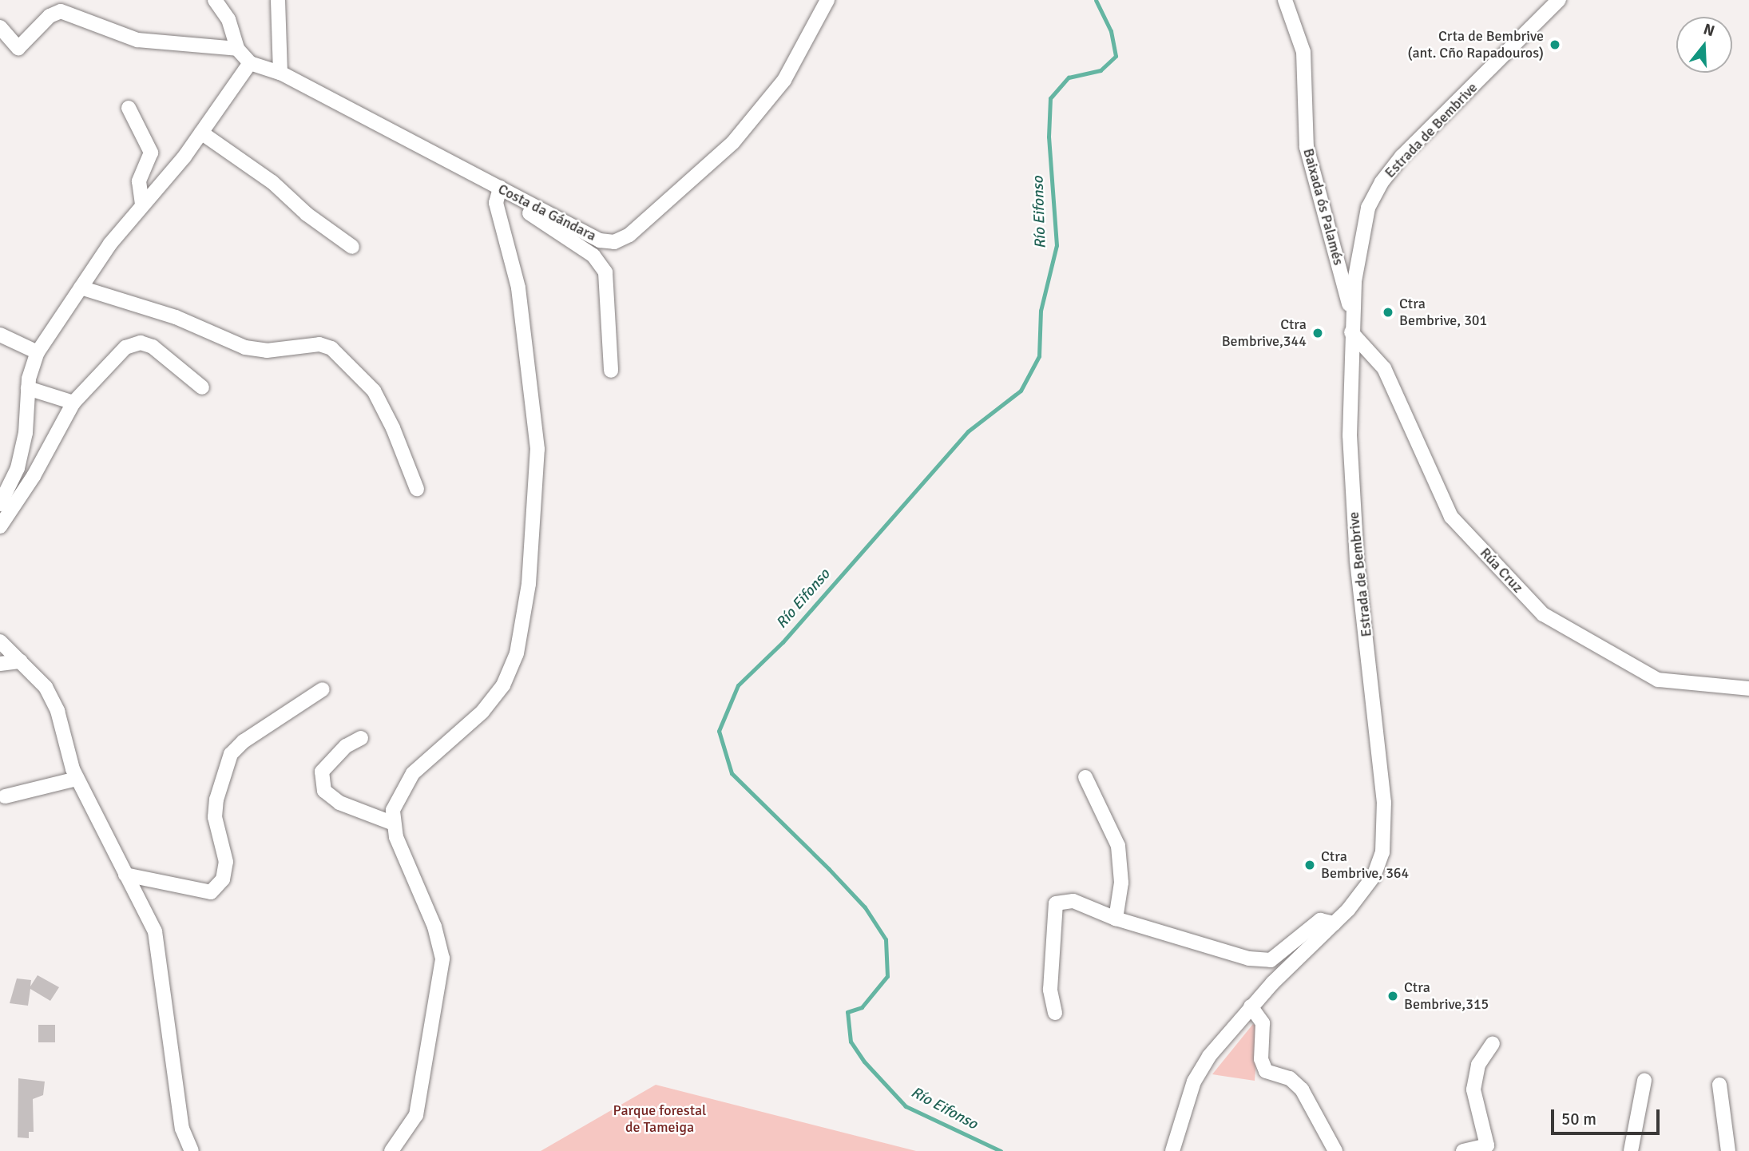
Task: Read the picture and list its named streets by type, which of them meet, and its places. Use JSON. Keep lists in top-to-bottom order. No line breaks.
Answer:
{"streets":{"street":["Estrada de Bembrive","Baixada ós Palamés","Costa da Gándara","Rúa Cruz"]},"crossings":[["Estrada de Bembrive","Baixada ós Palamés"],["Estrada de Bembrive","Rúa Cruz"]],"water":["Río Eifonso"],"parks":["Parque forestal de Tameiga"],"places":["Crta de Bembrive (ant. Cño Rapadouros)","Ctra Bembrive, 301","Ctra Bembrive,344","Ctra Bembrive, 364","Ctra Bembrive,315"],"scale_bar":"50 m","north":"top"}
